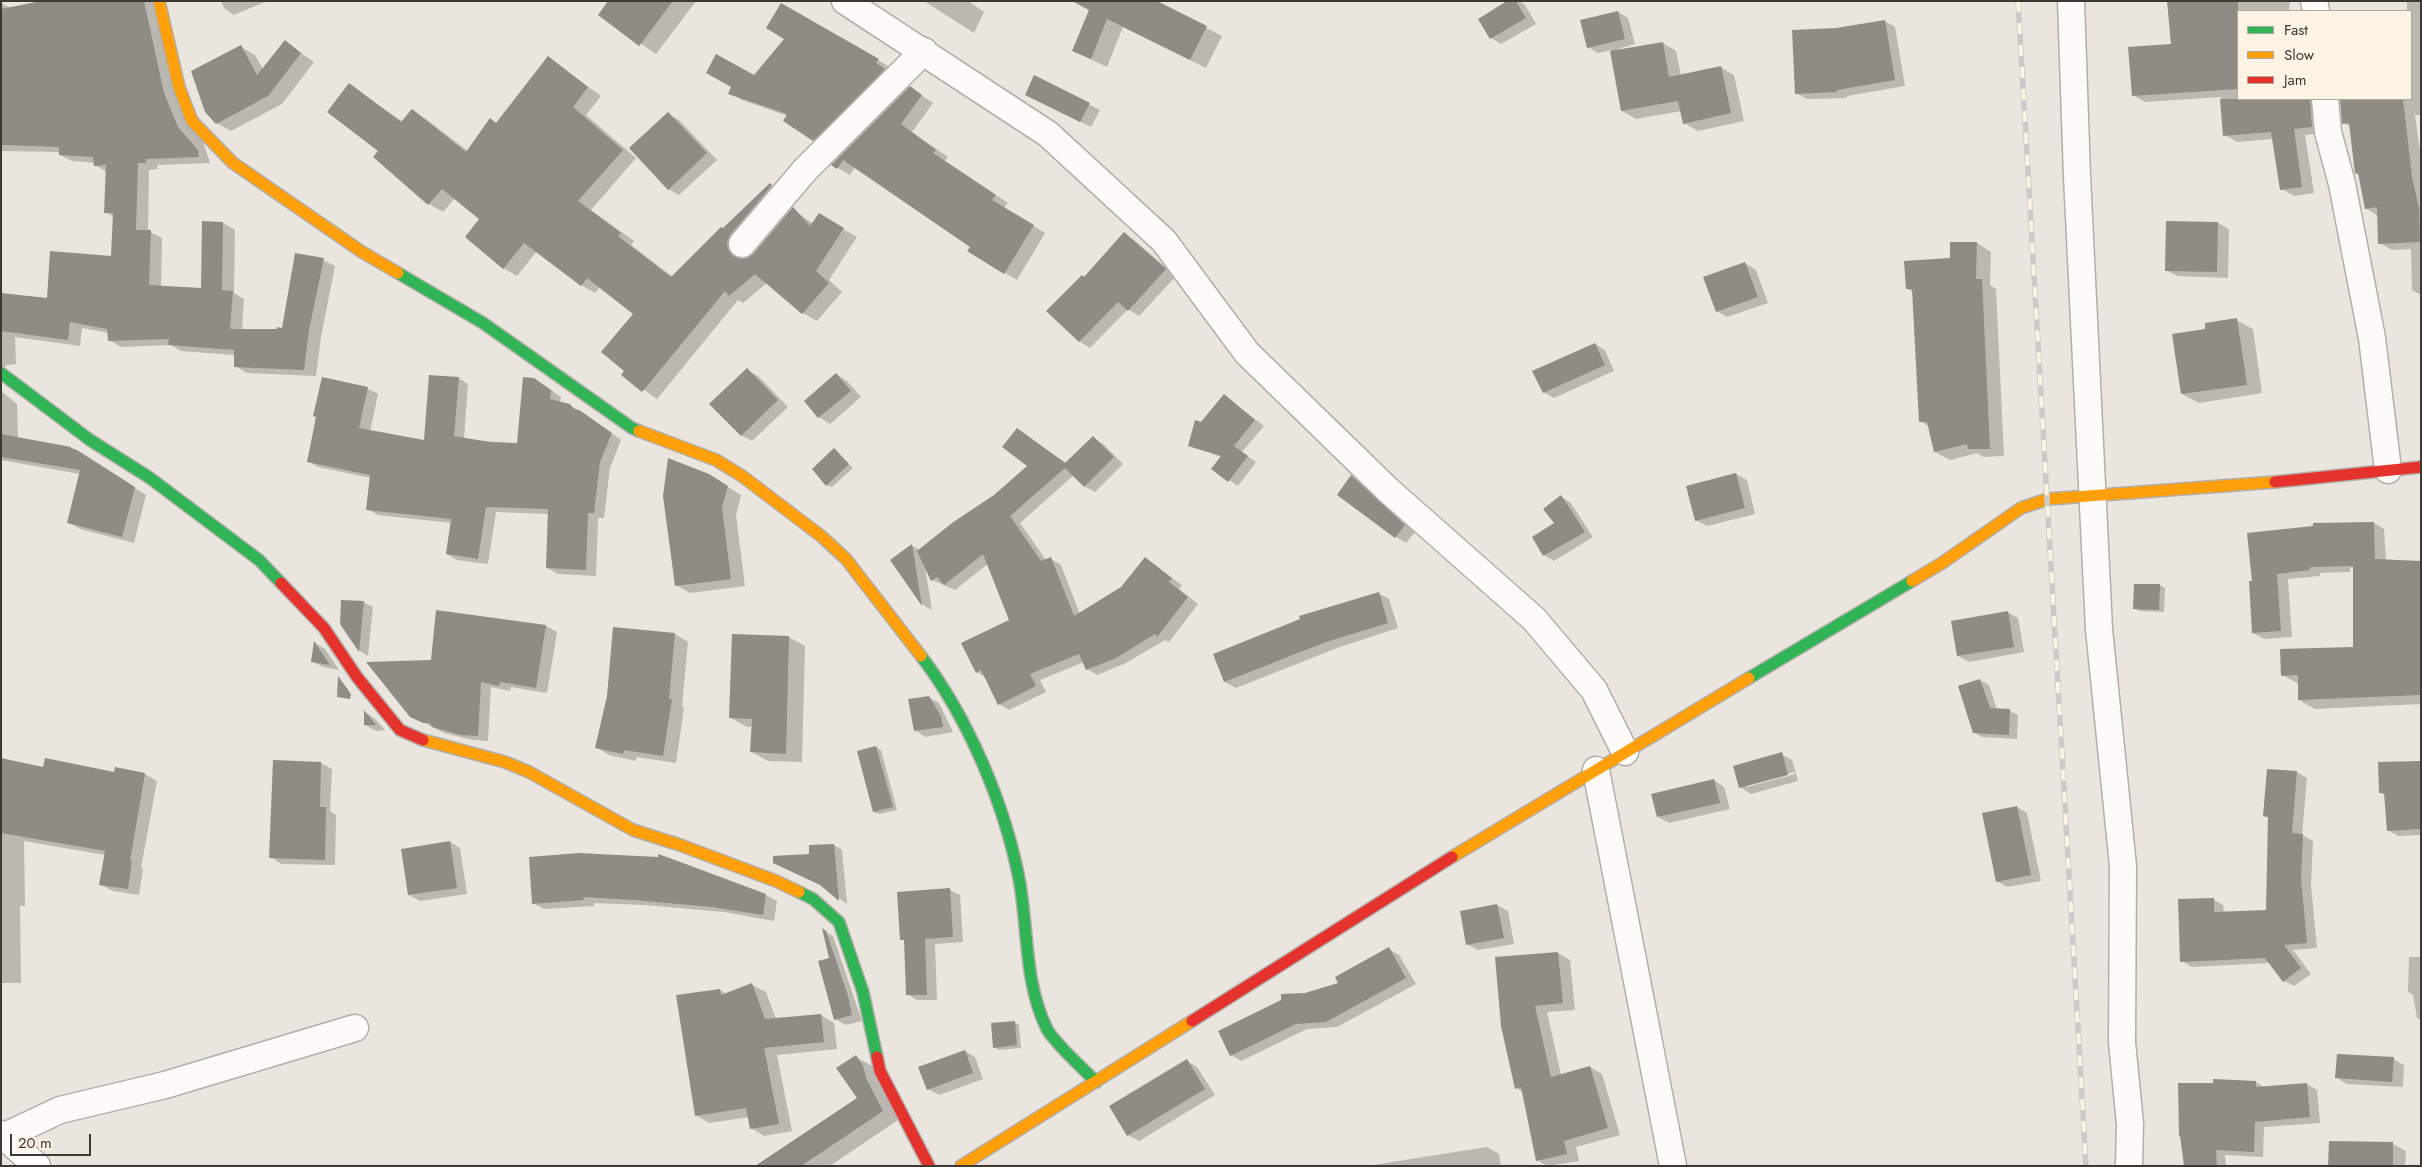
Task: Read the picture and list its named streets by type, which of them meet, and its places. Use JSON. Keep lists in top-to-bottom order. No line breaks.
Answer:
{"legend":["Fast","Slow","Jam"],"scale_bar":"20 m"}
